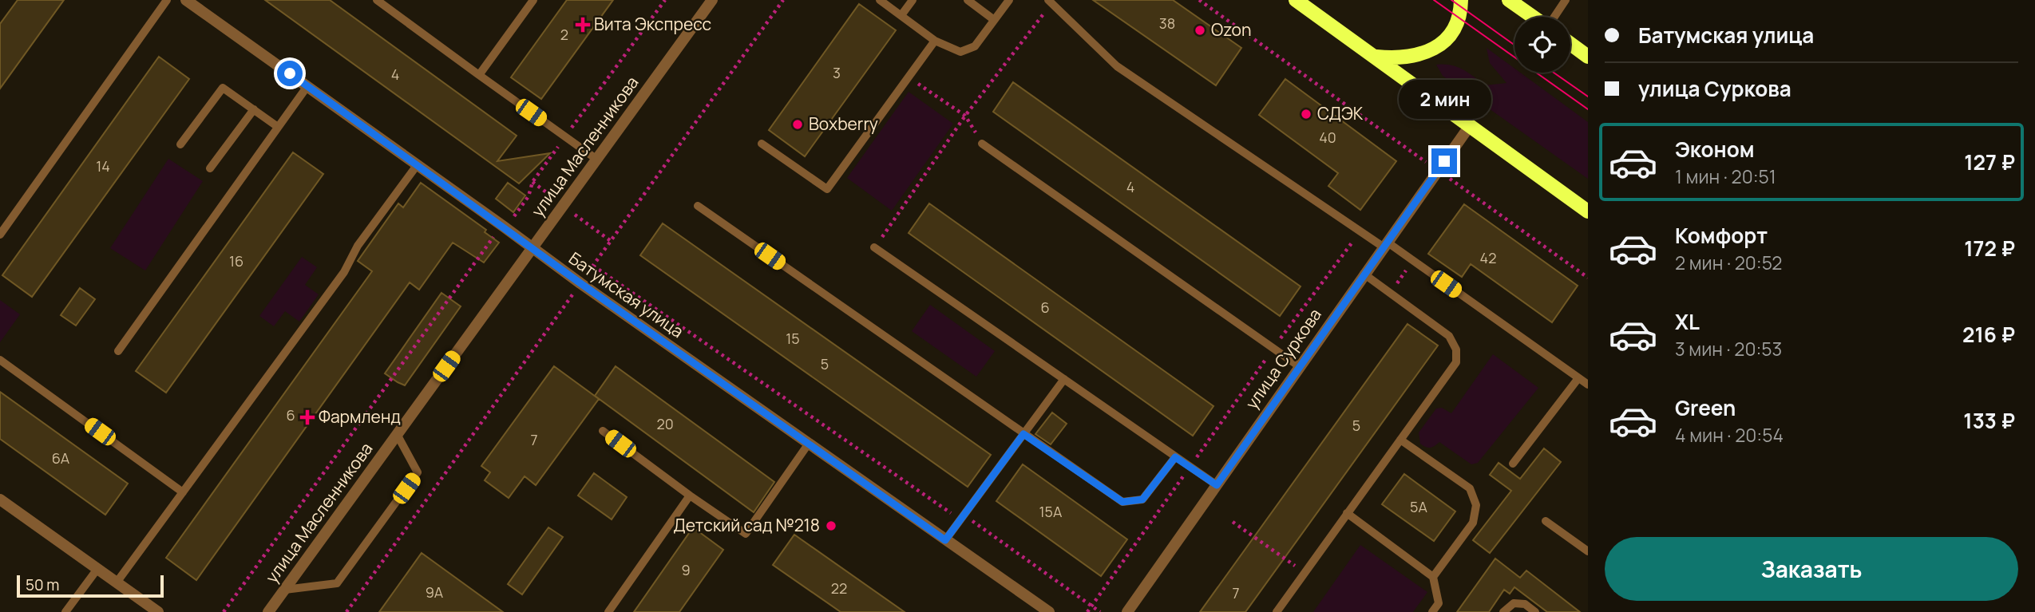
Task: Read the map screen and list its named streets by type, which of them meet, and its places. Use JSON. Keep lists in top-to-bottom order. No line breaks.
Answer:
{"streets":{"street":["улица Масленникова","Батумская улица","улица Суркова"]},"crossings":[["улица Масленникова","Батумская улица"]],"places":{"health":["Вита Экспресс","Фармленд"],"other":["Ozon","СДЭК","Boxberry","Детский сад №218"]},"house_numbers":["38","2","3","4","40","14","4","42","16","6","15","5","6","20","5","7","6А","5А","15А","9","22","9А","7"],"scale_bar":"50 m","page":{"banner":["Батумская улица","улица Суркова"],"bubble":"2 мин","list":[{"name":"Эконом","note":"1 мин · 20:51","value":"127 ₽"},{"name":"Комфорт","note":"2 мин · 20:52","value":"172 ₽"},{"name":"XL","note":"3 мин · 20:53","value":"216 ₽"},{"name":"Green","note":"4 мин · 20:54","value":"133 ₽"}],"buttons":"Заказать","scale":"50 m"}}
